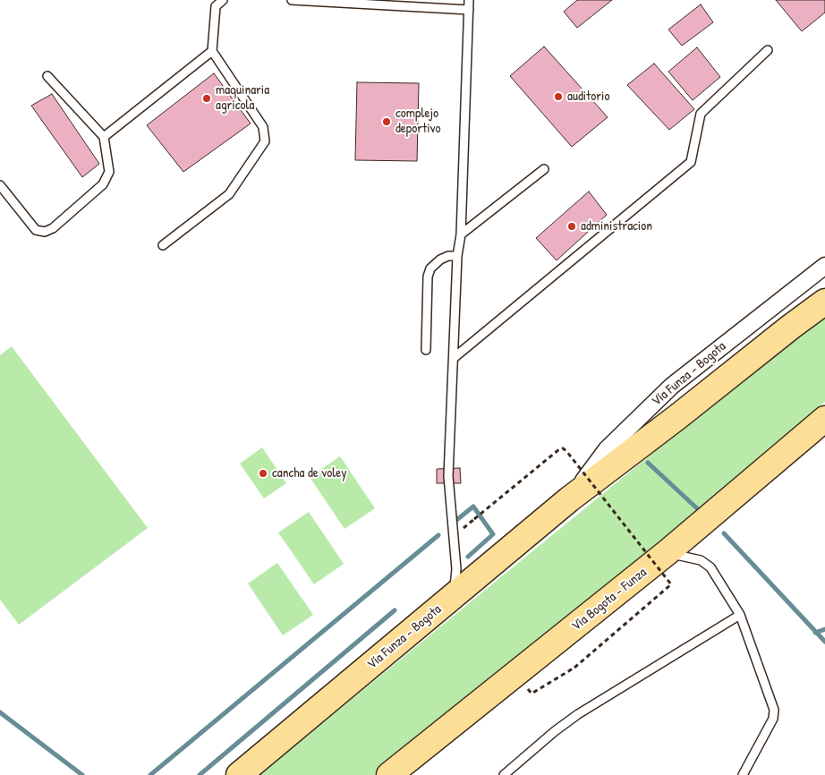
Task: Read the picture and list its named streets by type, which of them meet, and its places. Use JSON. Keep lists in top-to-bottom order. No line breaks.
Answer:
{"streets":{"main road":["Vía Funza - Bogota","Vía Bogota - Funza"]},"places":["auditorio","maquinaria agricola","complejo deportivo","administracion","cancha de voley"]}
